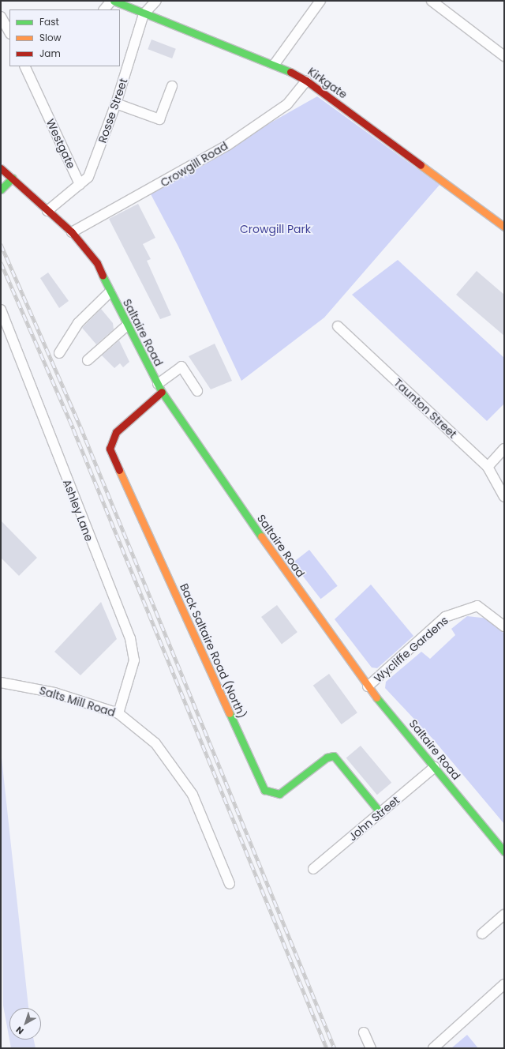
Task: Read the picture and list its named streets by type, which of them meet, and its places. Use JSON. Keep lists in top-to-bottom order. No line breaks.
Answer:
{"streets":{"street":["Kirkgate","Rosse Street","Westgate","Crowgill Road","Saltaire Road","Taunton Street","Ashley Lane","Wycliffe Gardens","Back Saltaire Road (North)","Salts Mill Road","John Street"]},"crossings":[["Kirkgate","Rosse Street"],["Kirkgate","Crowgill Road"],["Rosse Street","Westgate"],["Crowgill Road","Saltaire Road"],["Saltaire Road","Wycliffe Gardens"],["Saltaire Road","Back Saltaire Road (North)"],["Saltaire Road","John Street"],["Ashley Lane","Salts Mill Road"],["Back Saltaire Road (North)","John Street"]],"parks":["Crowgill Park"],"legend":["Fast","Slow","Jam"],"north":"bottom left"}
